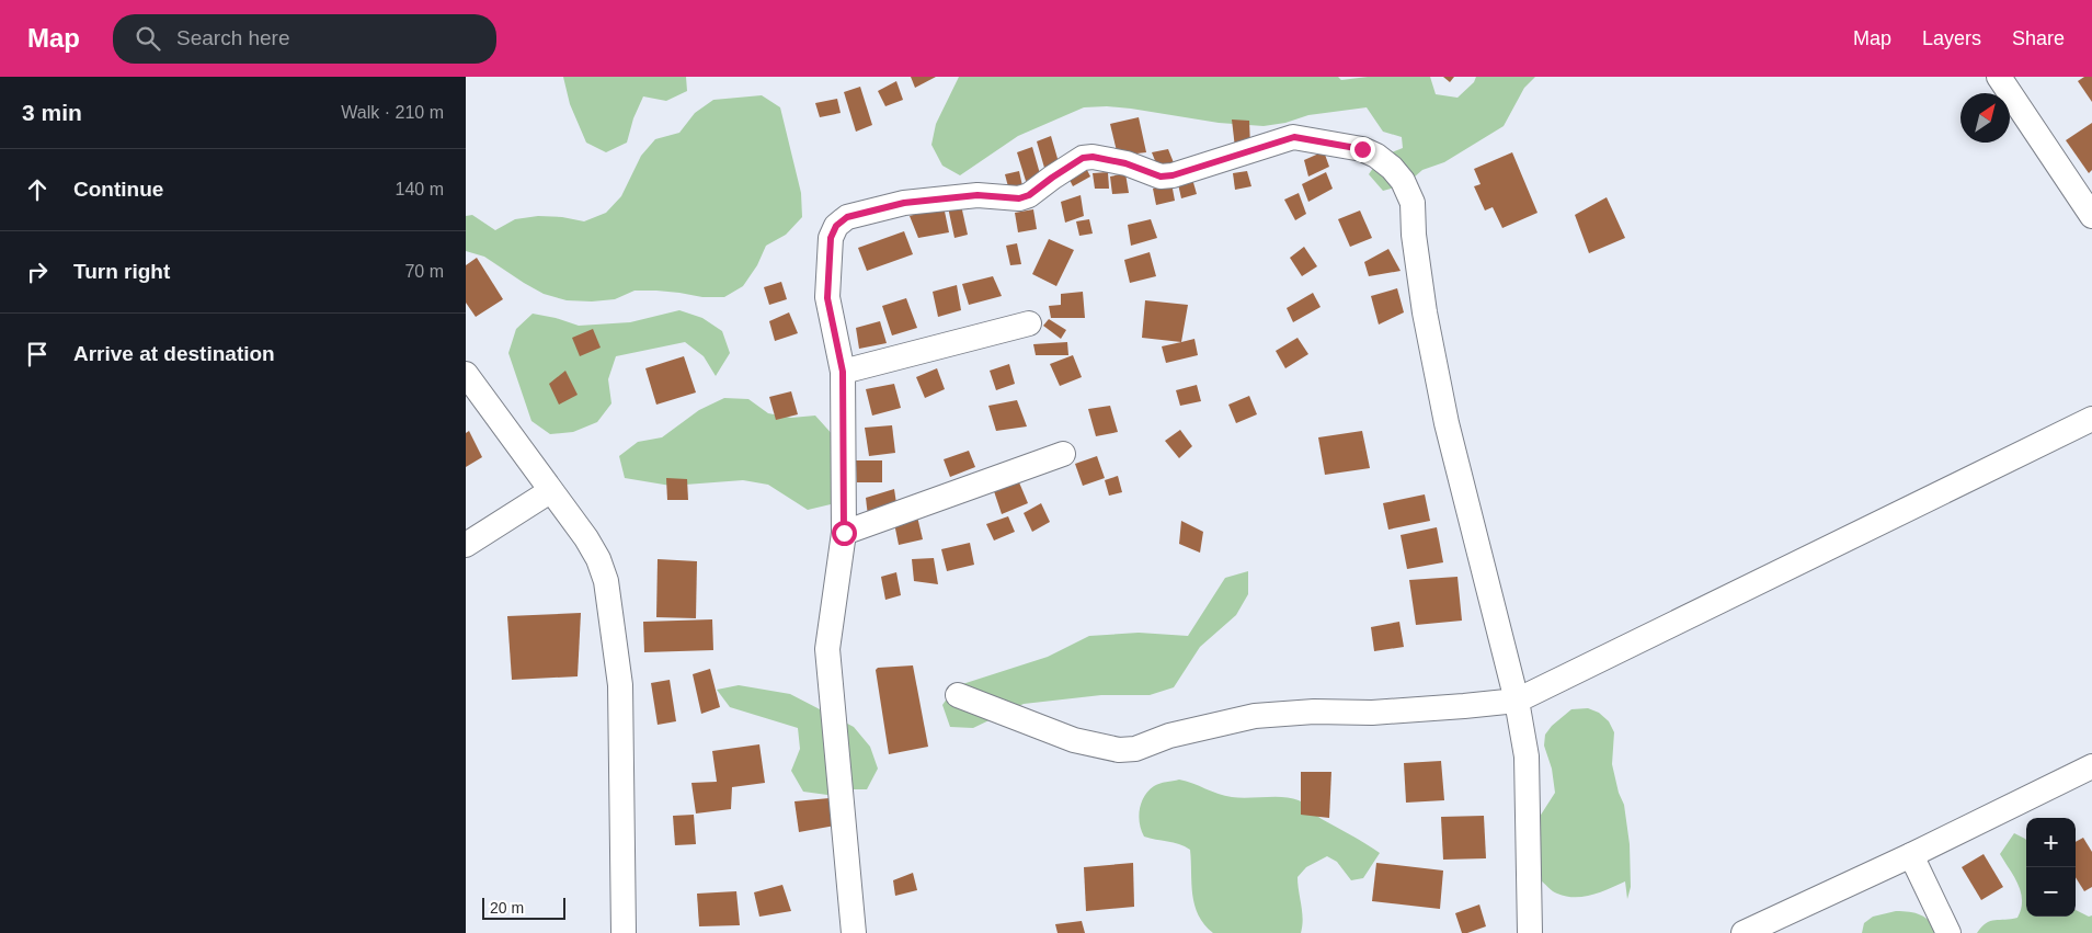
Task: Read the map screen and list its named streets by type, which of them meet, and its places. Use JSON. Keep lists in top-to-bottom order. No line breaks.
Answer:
{"scale_bar":"20 m","north":"top right","page":{"header":"Map","search":"Search here","nav":["Map","Layers","Share"],"heading":["3 min","Walk · 210 m"],"list":[["Continue","140 m"],["Turn right","70 m"],"Arrive at destination"],"map_buttons":["+","−"],"scale":"20 m"}}
